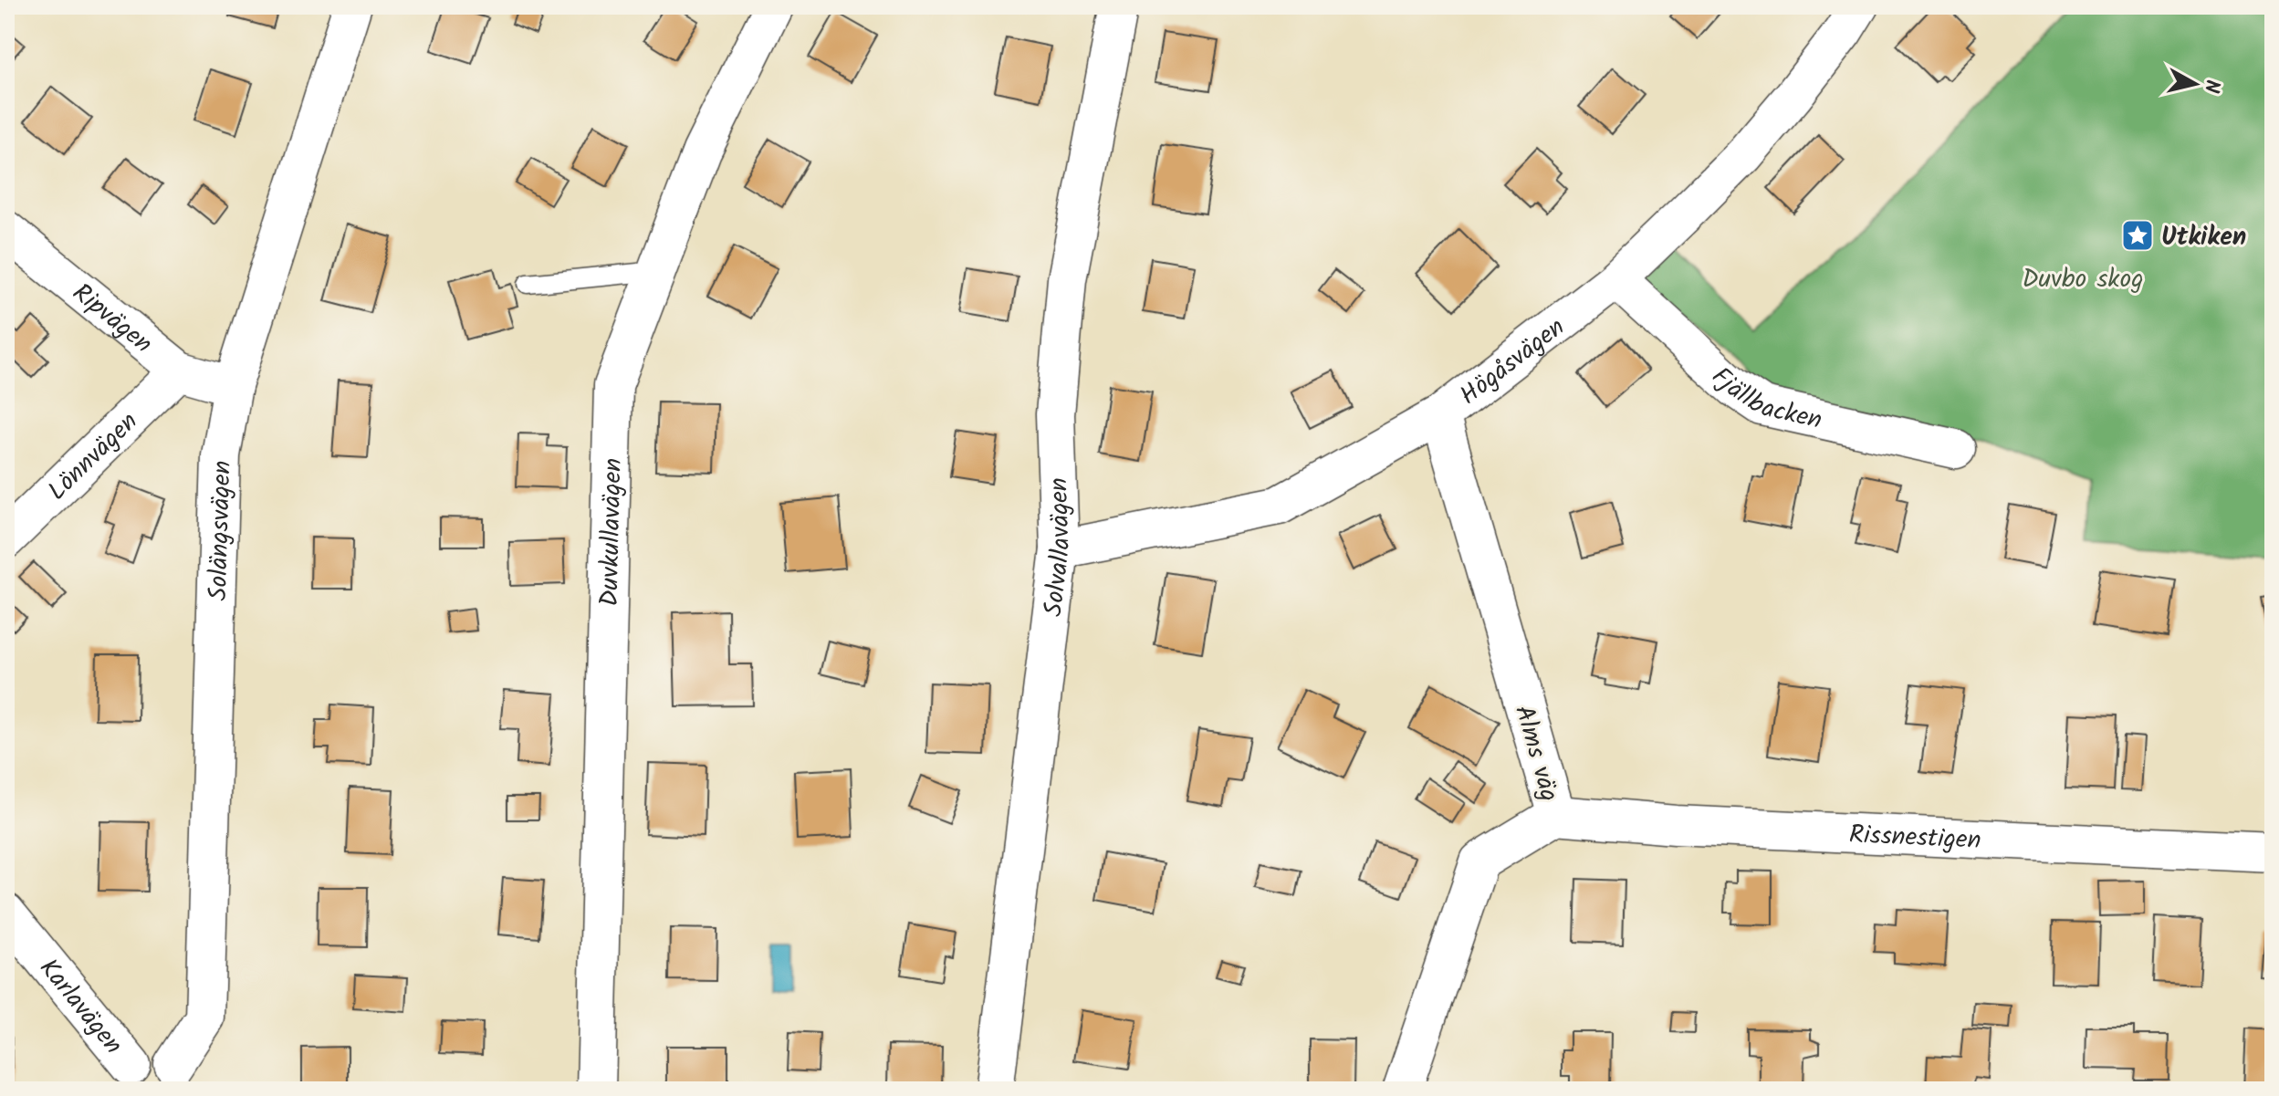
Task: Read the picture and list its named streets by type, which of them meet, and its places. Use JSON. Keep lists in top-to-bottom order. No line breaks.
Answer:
{"streets":{"street":["Ripvägen","Högåsvägen","Fjällbacken","Lönnvägen","Solängsvägen","Duvkullavägen","Solvallavägen","Alms väg","Rissnestigen","Karlavägen"]},"crossings":[["Ripvägen","Lönnvägen"],["Ripvägen","Solängsvägen"],["Högåsvägen","Fjällbacken"],["Högåsvägen","Solvallavägen"],["Högåsvägen","Alms väg"],["Solängsvägen","Karlavägen"],["Alms väg","Rissnestigen"]],"parks":["Duvbo skog"],"places":{"place":["Utkiken"]},"north":"right"}
